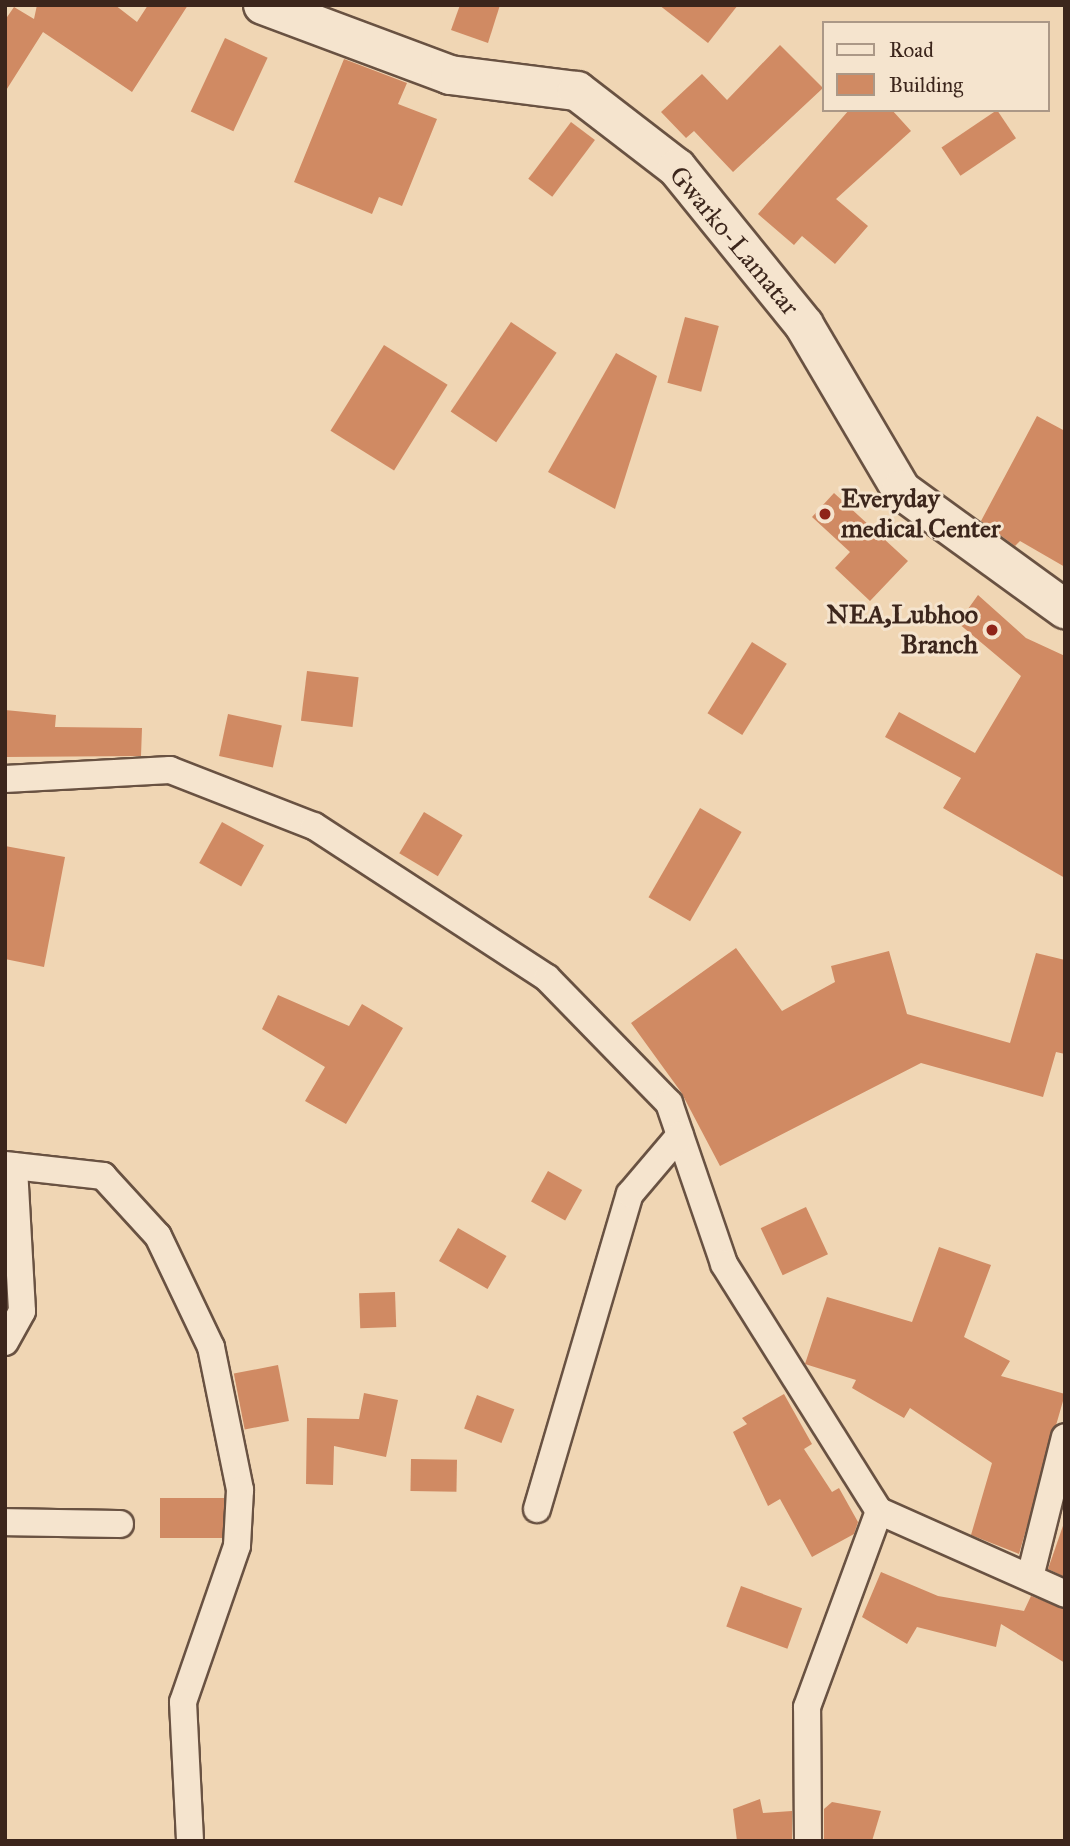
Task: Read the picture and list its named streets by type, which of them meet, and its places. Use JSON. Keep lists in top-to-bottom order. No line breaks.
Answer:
{"streets":{"main road":["Gwarko-Lamatar"]},"places":["Everyday medical Center","NEA,Lubhoo Branch"],"legend":["Road","Building"]}
